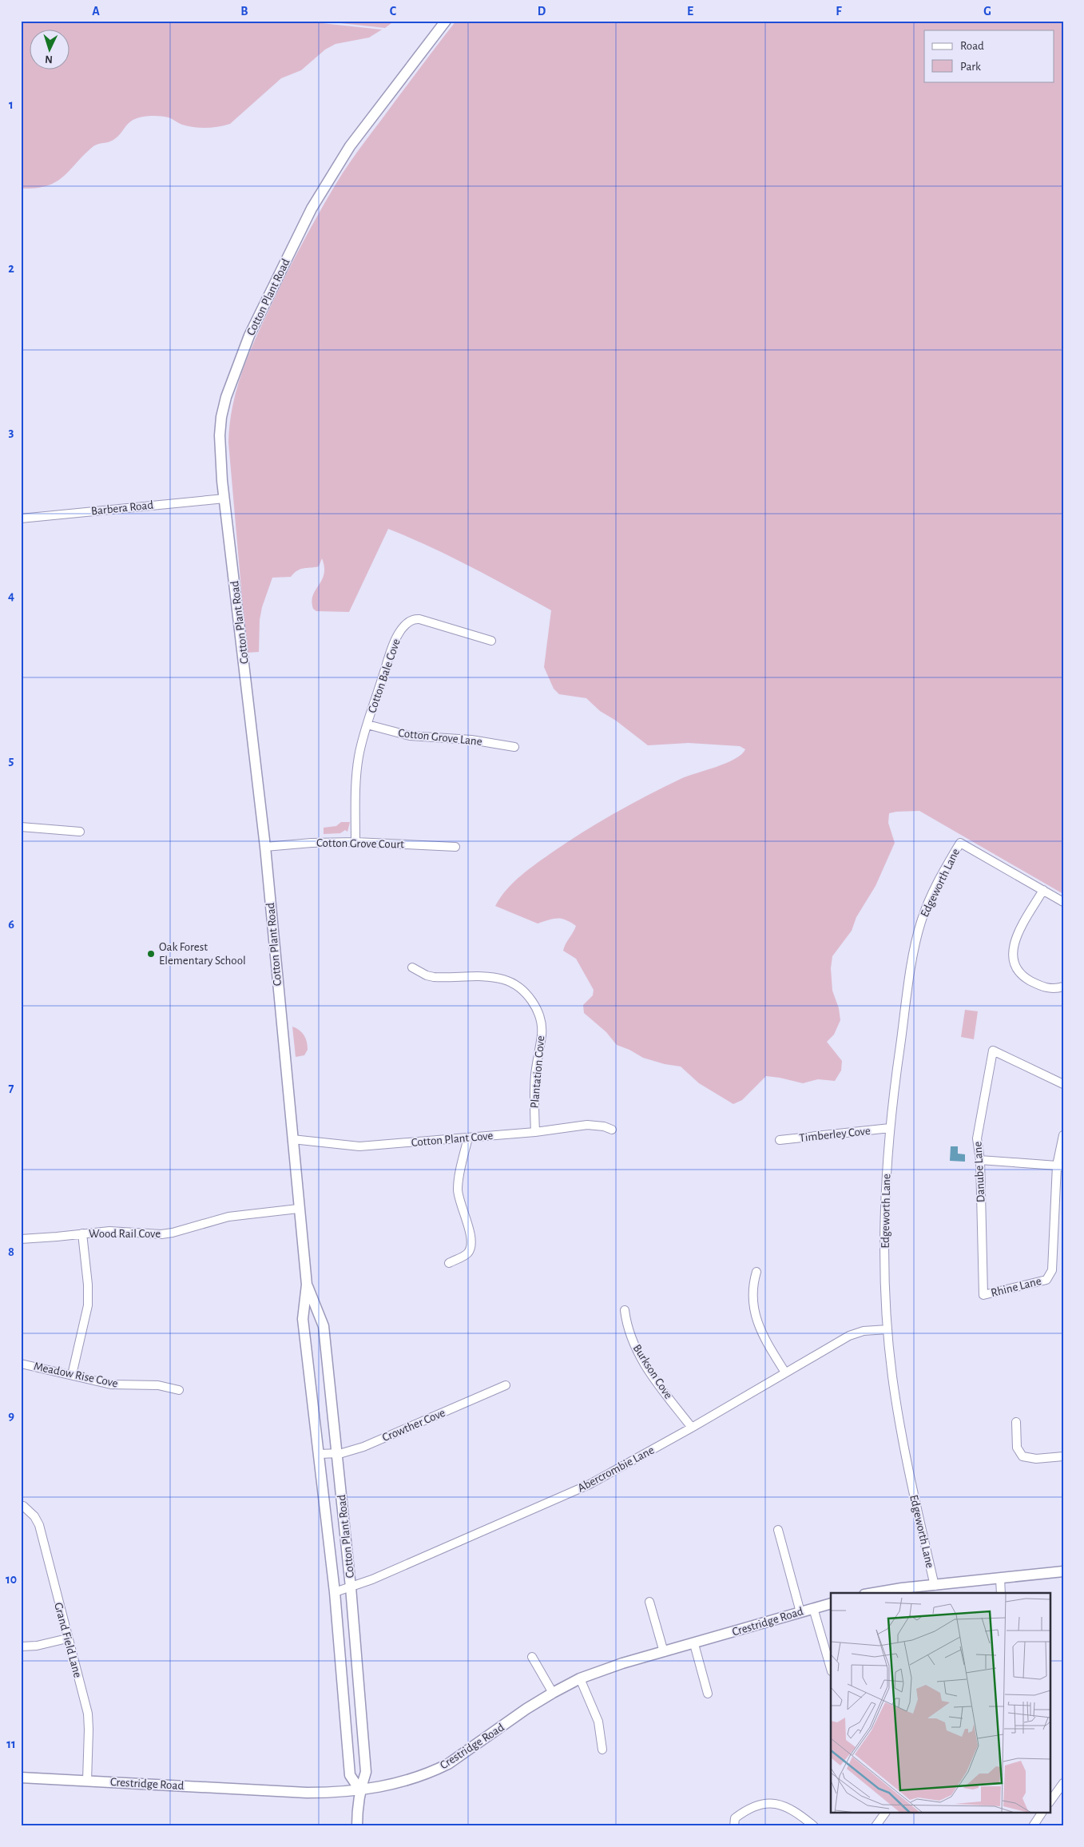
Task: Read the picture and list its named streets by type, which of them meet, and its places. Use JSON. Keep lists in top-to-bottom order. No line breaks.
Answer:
{"streets":{"street":["Cotton Plant Road","Barbera Road","Cotton Bale Cove","Cotton Grove Lane","Cotton Grove Court","Edgeworth Lane","Plantation Cove","Timberley Cove","Cotton Plant Cove","Danube Lane","Wood Rail Cove","Rhine Lane","Burkson Cove","Meadow Rise Cove","Crowther Cove","Abercrombie Lane","Crestridge Road","Grand Field Lane"]},"crossings":[["Cotton Plant Road","Barbera Road"],["Cotton Plant Road","Cotton Grove Court"],["Cotton Plant Road","Cotton Plant Cove"],["Cotton Plant Road","Wood Rail Cove"],["Cotton Plant Road","Crowther Cove"],["Cotton Plant Road","Abercrombie Lane"],["Cotton Plant Road","Crestridge Road"],["Cotton Bale Cove","Cotton Grove Lane"],["Cotton Bale Cove","Cotton Grove Court"],["Edgeworth Lane","Timberley Cove"],["Edgeworth Lane","Abercrombie Lane"],["Plantation Cove","Cotton Plant Cove"],["Danube Lane","Rhine Lane"],["Burkson Cove","Abercrombie Lane"],["Crestridge Road","Grand Field Lane"]],"places":["Oak Forest Elementary School"],"legend":["Road","Park"],"north":"bottom","grid":{"columns":["A","B","C","D","E","F","G"],"rows":["1","2","3","4","5","6","7","8","9","10","11"]}}
